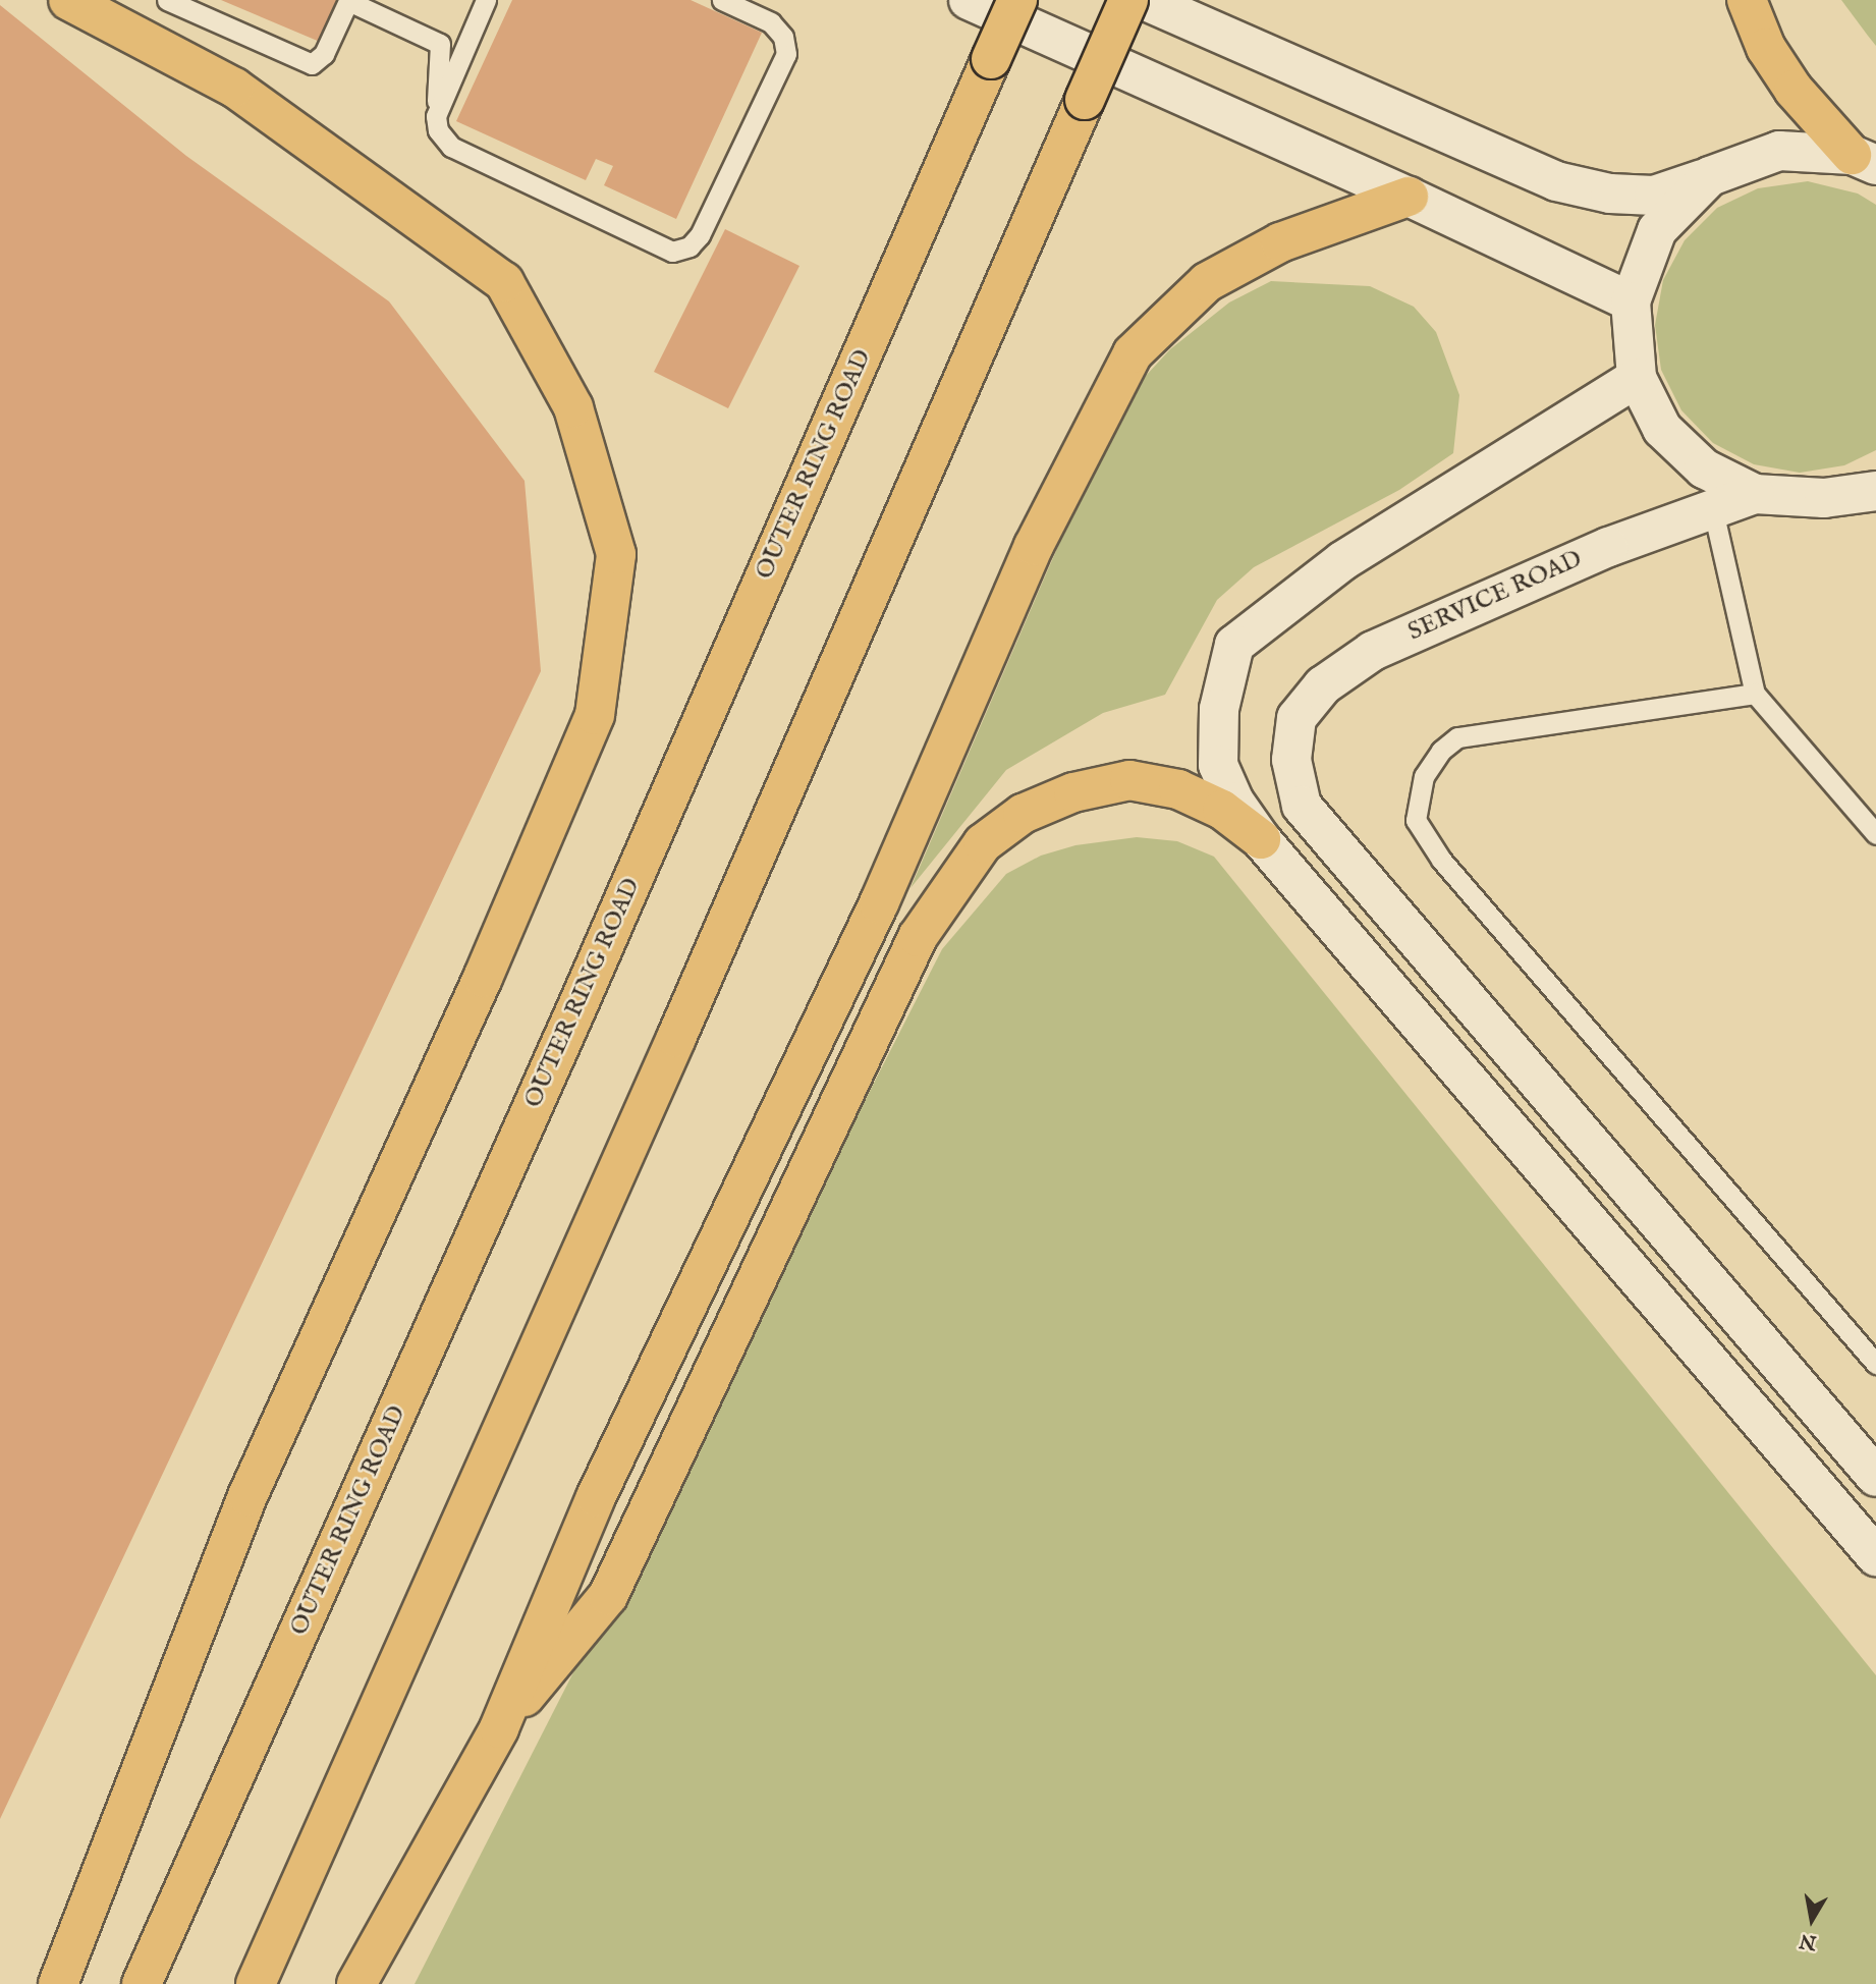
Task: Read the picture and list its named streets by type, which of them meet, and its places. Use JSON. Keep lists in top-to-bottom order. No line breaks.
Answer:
{"streets":{"highway":["OUTER RING ROAD"],"main road":["SERVICE ROAD"]},"north":"bottom"}
